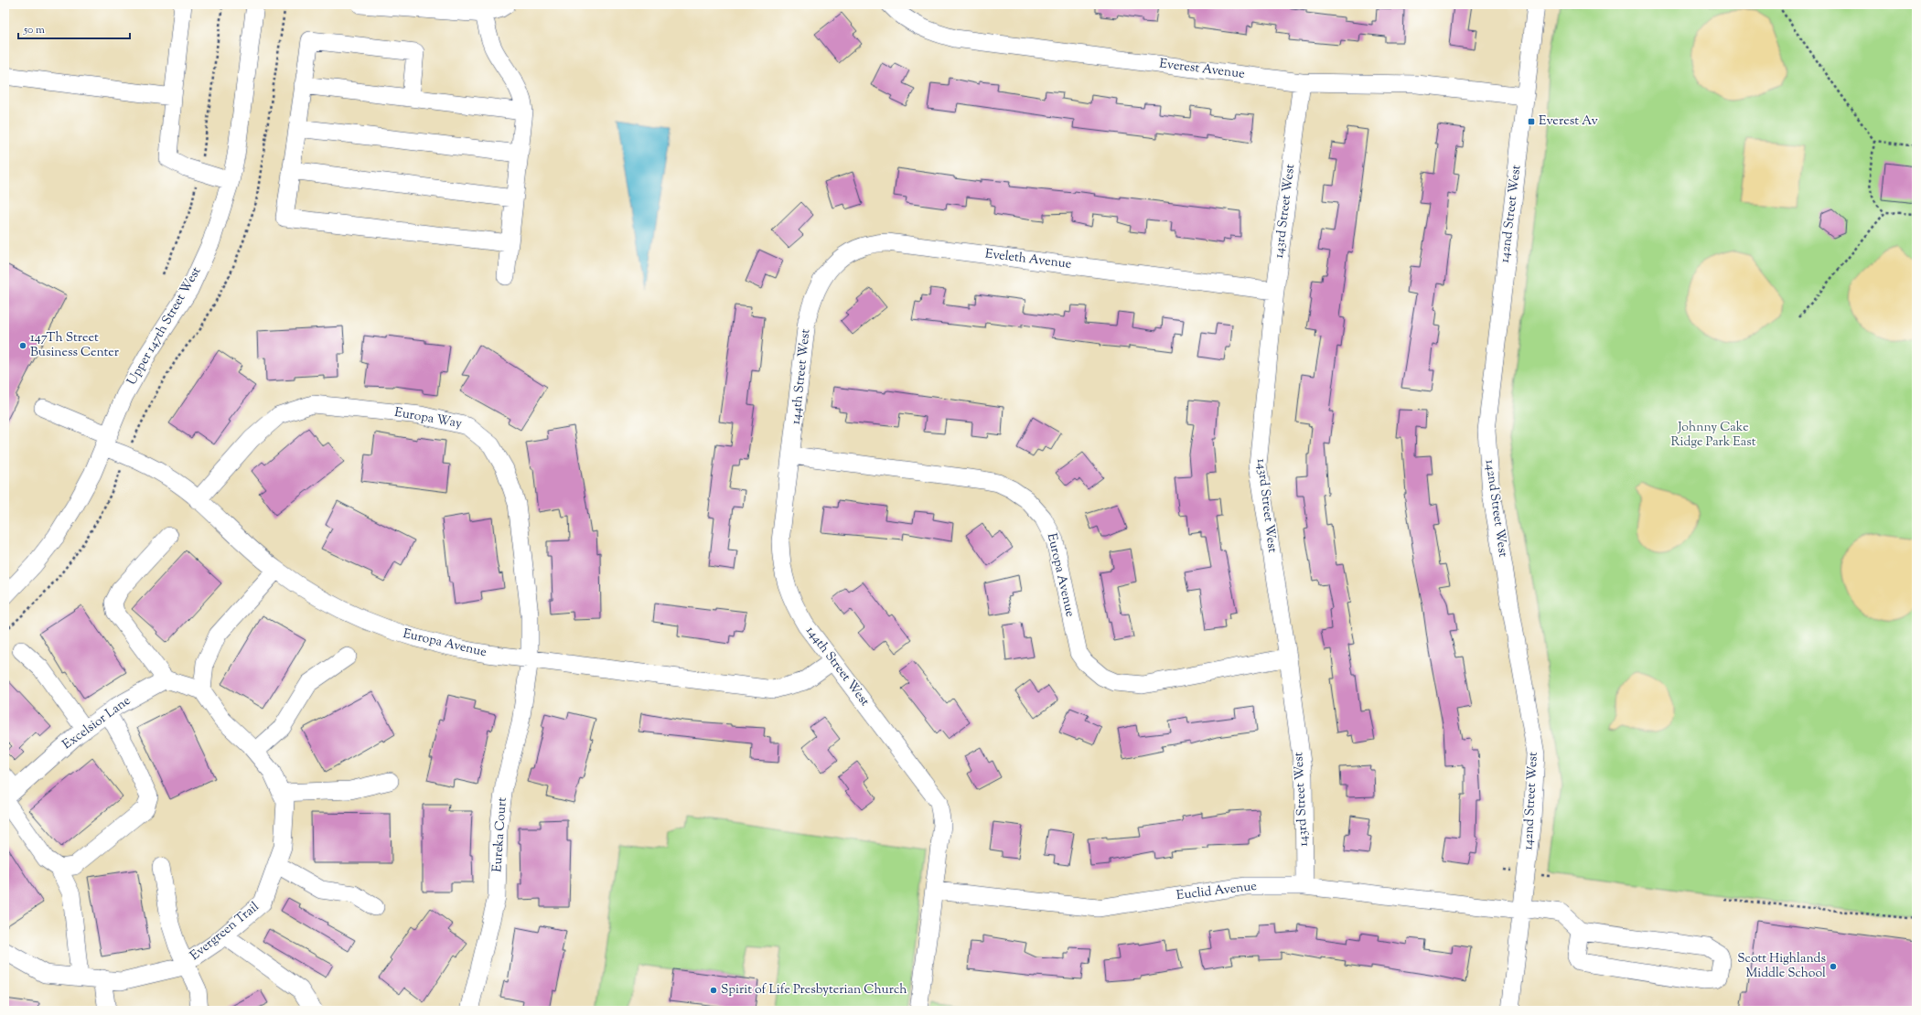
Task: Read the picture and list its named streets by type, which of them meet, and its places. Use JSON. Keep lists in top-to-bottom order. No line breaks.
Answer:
{"streets":{"street":["Everest Avenue","143rd Street West","142nd Street West","Eveleth Avenue","Upper 147th Street West","144th Street West","Europa Way","Europa Avenue","Excelsior Lane","Eureka Court","Euclid Avenue","Evergreen Trail"]},"crossings":[["Everest Avenue","143rd Street West"],["Everest Avenue","142nd Street West"],["143rd Street West","Eveleth Avenue"],["143rd Street West","Europa Avenue"],["143rd Street West","Euclid Avenue"],["142nd Street West","Euclid Avenue"],["Eveleth Avenue","144th Street West"],["Upper 147th Street West","Europa Avenue"],["144th Street West","Europa Avenue"],["144th Street West","Euclid Avenue"],["Europa Way","Europa Avenue"],["Europa Way","Eureka Court"],["Europa Avenue","Eureka Court"]],"parks":["Johnny Cake Ridge Park East"],"places":{"transit":["Everest Av"],"other":["147Th Street Business Center","Scott Highlands Middle School","Spirit of Life Presbyterian Church"]},"scale_bar":"50 m"}
